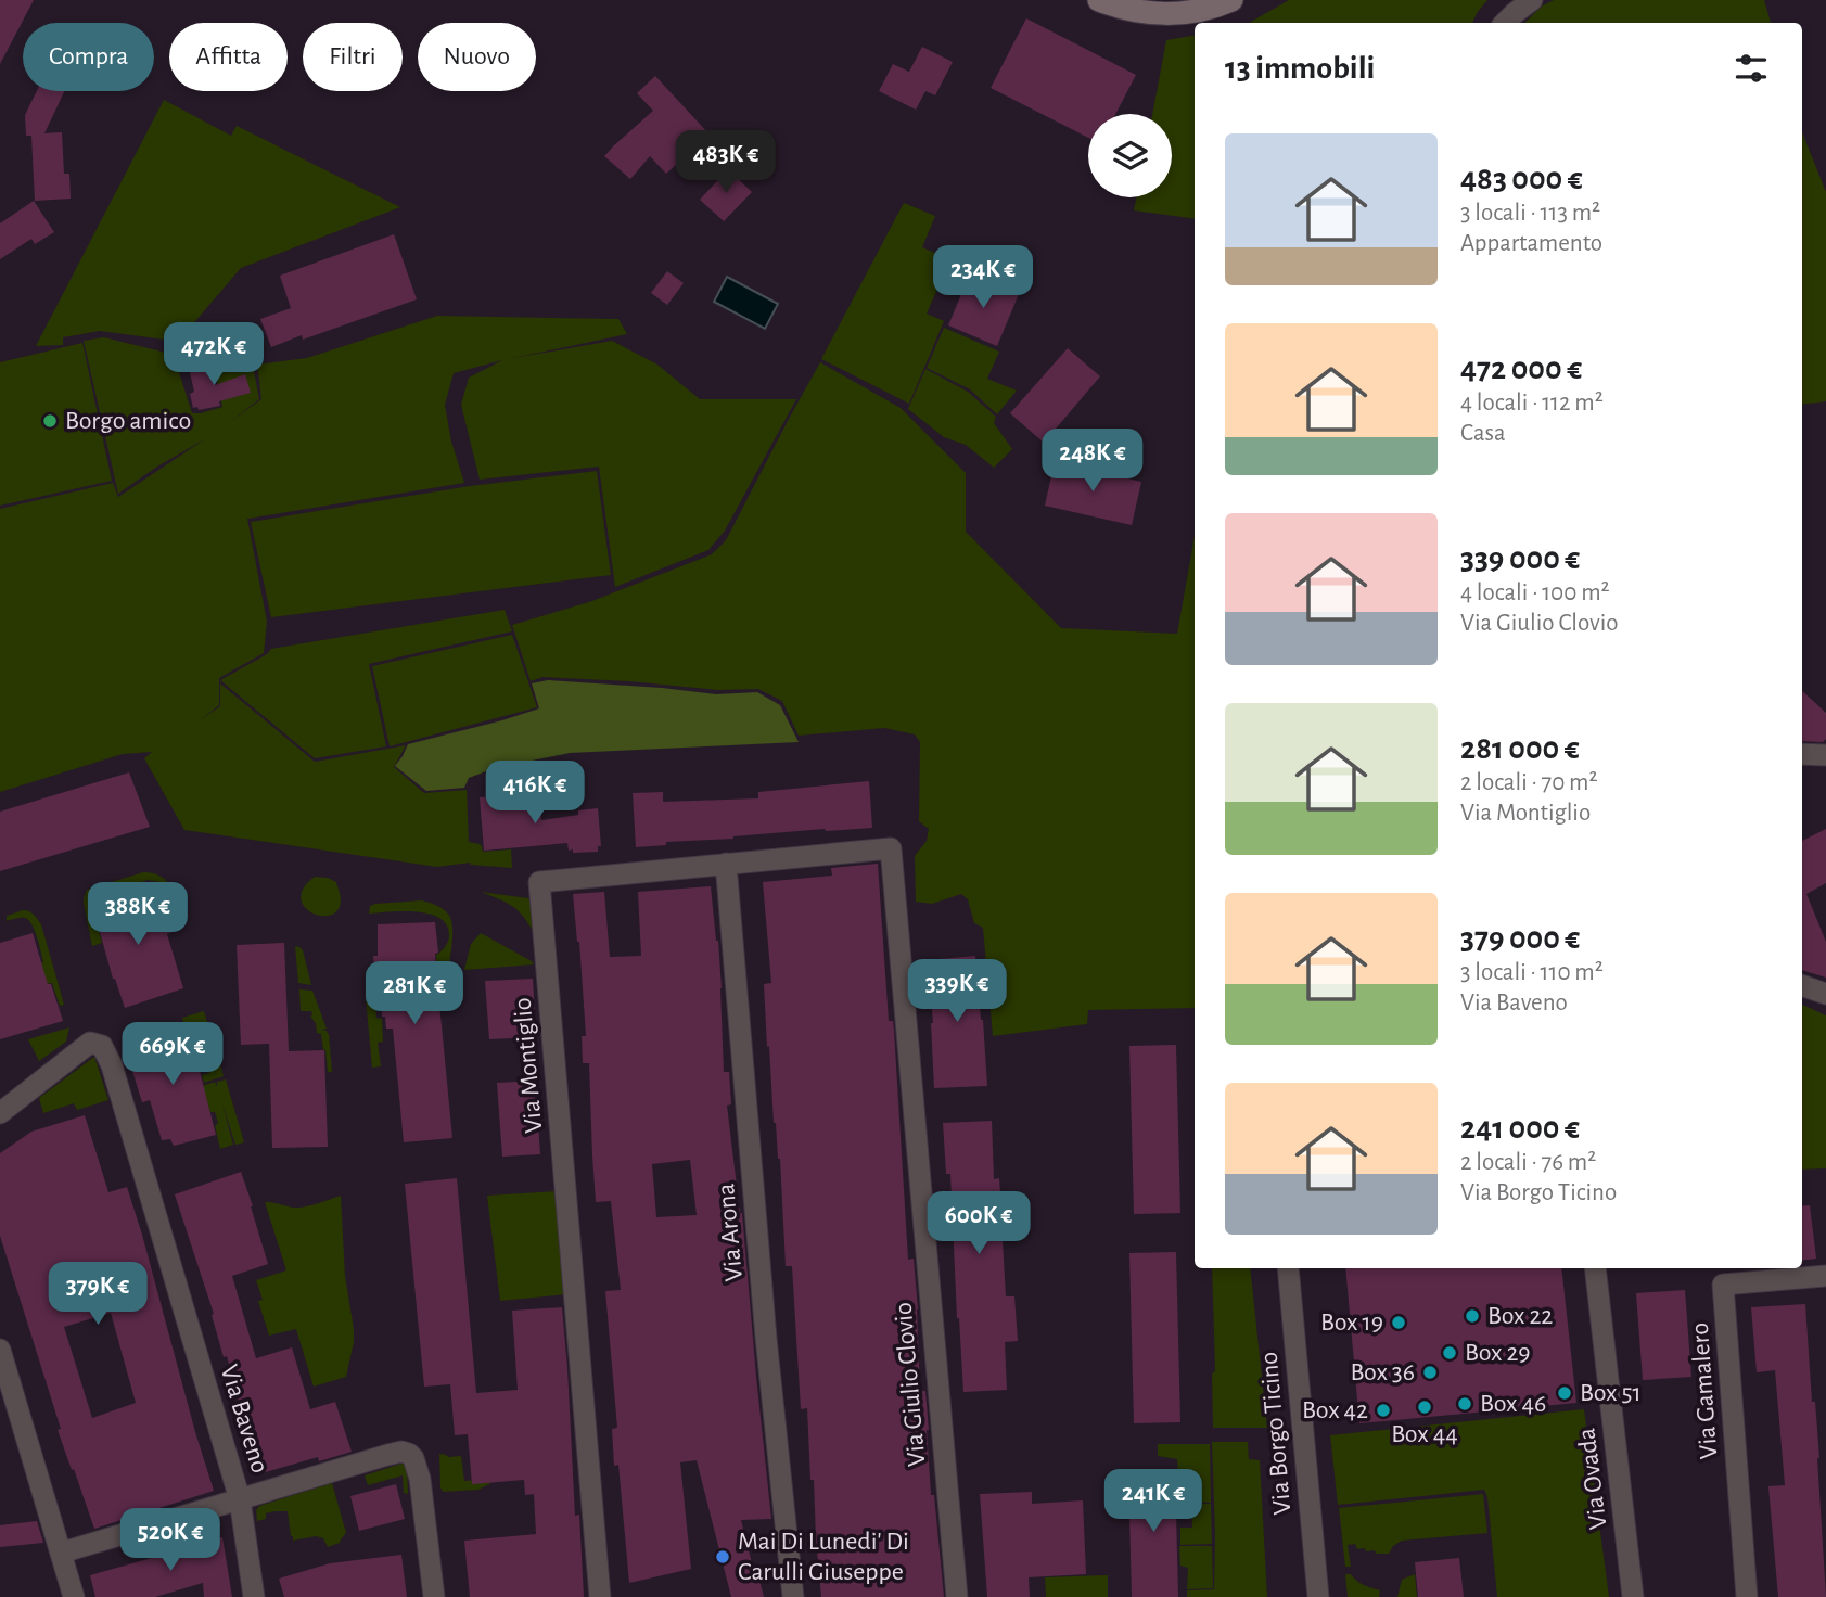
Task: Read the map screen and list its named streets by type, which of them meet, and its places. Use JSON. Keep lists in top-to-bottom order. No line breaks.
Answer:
{"streets":{"street":["Via Montiglio","Via Arona","Via Giulio Clovio","Via Gamalero","Via Baveno","Via Borgo Ticino","Via Ovada"]},"crossings":[["Via Montiglio","Via Arona"],["Via Montiglio","Via Giulio Clovio"]],"places":["Borgo amico","Box 22","Box 19","Box 29","Box 36","Box 51","Box 46","Box 44","Box 42","Mai Di Lunedi' Di Carulli Giuseppe"],"page":{"chip":["Compra","Affitta","Filtri","Nuovo"],"heading":"13 immobili","list":[{"name":"483 000 €","note":"3 locali · 113 m² · Appartamento"},{"name":"472 000 €","note":"4 locali · 112 m² · Casa"},{"name":"339 000 €","note":"4 locali · 100 m² · Via Giulio Clovio"},{"name":"281 000 €","note":"2 locali · 70 m² · Via Montiglio"},{"name":"379 000 €","note":"3 locali · 110 m² · Via Baveno"},{"name":"241 000 €","note":"2 locali · 76 m² · Via Borgo Ticino"}],"price":["483K €","234K €","472K €","248K €","416K €","388K €","339K €","281K €","669K €","600K €","379K €","241K €","520K €"]}}
